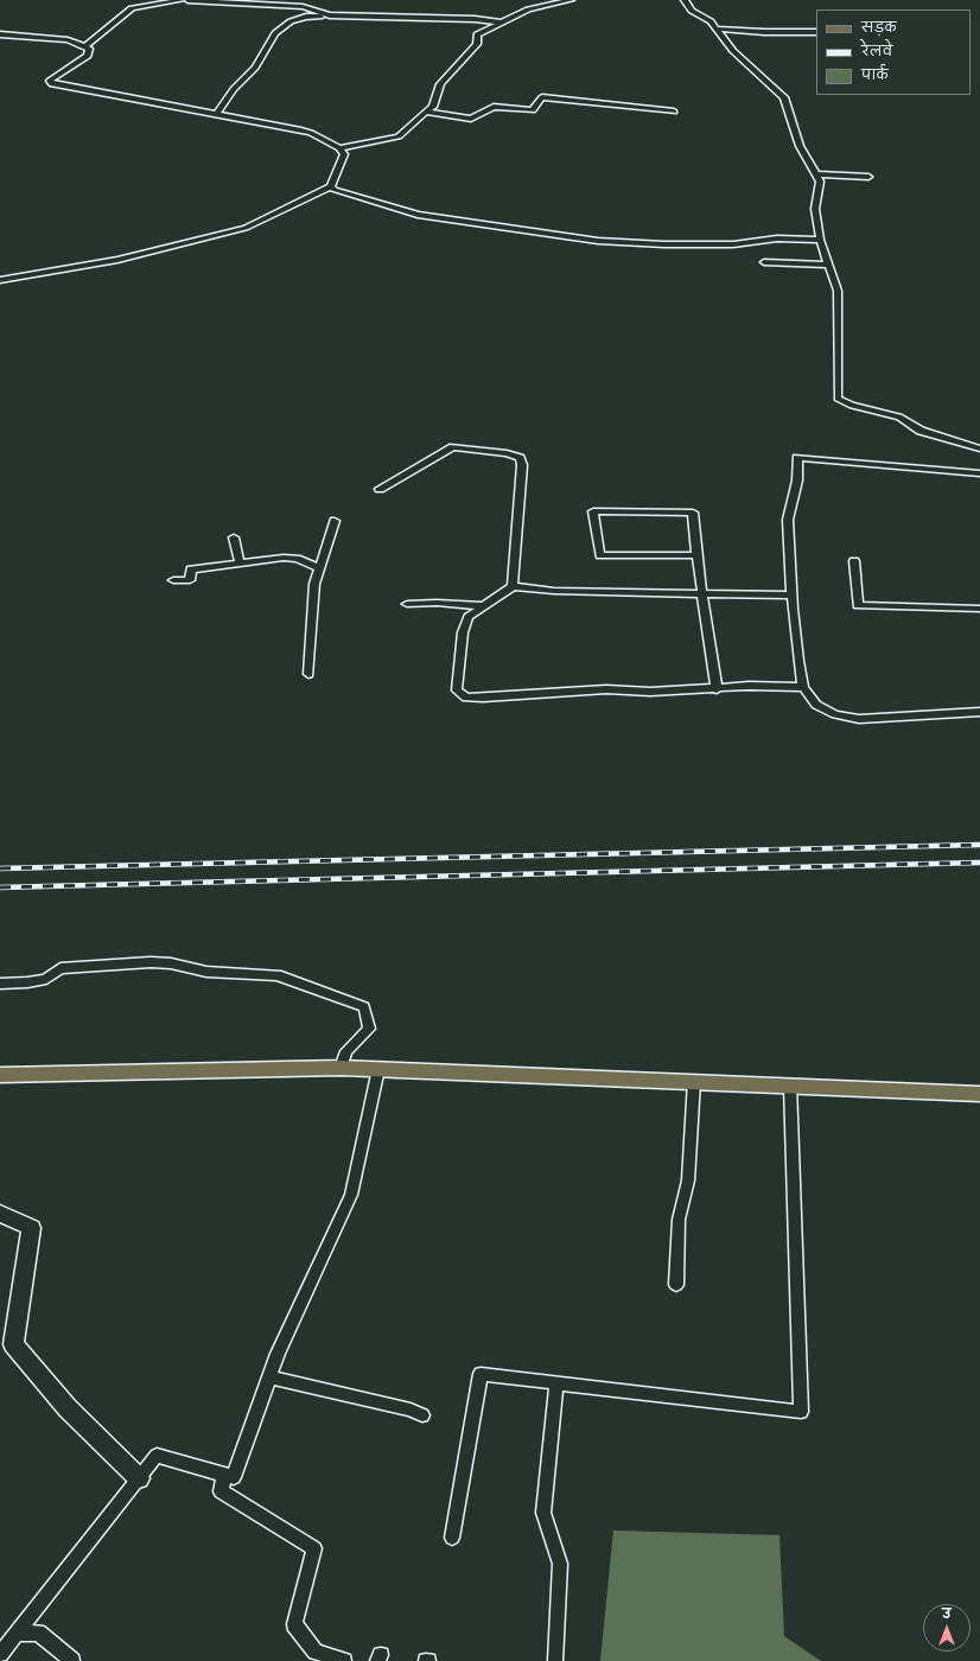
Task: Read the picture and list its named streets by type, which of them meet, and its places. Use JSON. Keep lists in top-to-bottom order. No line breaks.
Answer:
{"legend":["सड़क","रेलवे","पार्क"],"north":"top"}
